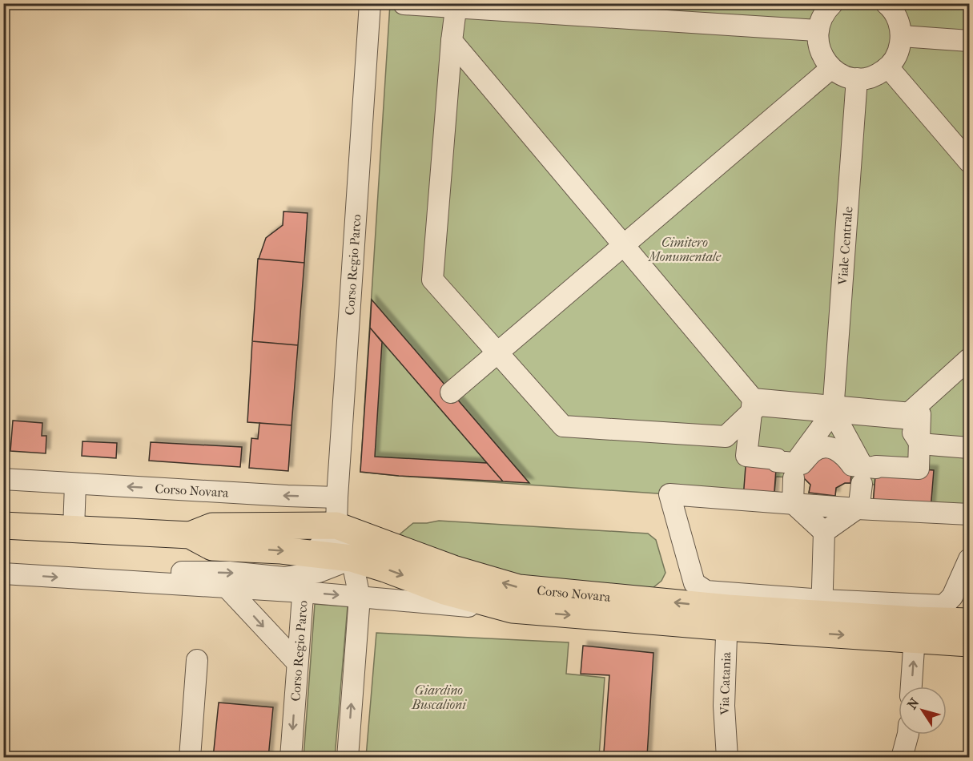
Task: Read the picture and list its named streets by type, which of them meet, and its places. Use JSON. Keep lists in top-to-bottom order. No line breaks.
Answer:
{"streets":{"main road":["Corso Novara"],"street":["Viale Centrale","Corso Regio Parco","Via Catania"]},"crossings":[["Corso Regio Parco","Corso Novara"],["Corso Novara","Via Catania"]],"parks":["Cimitero Monumentale","Giardino Buscalioni"],"north":"top left"}
